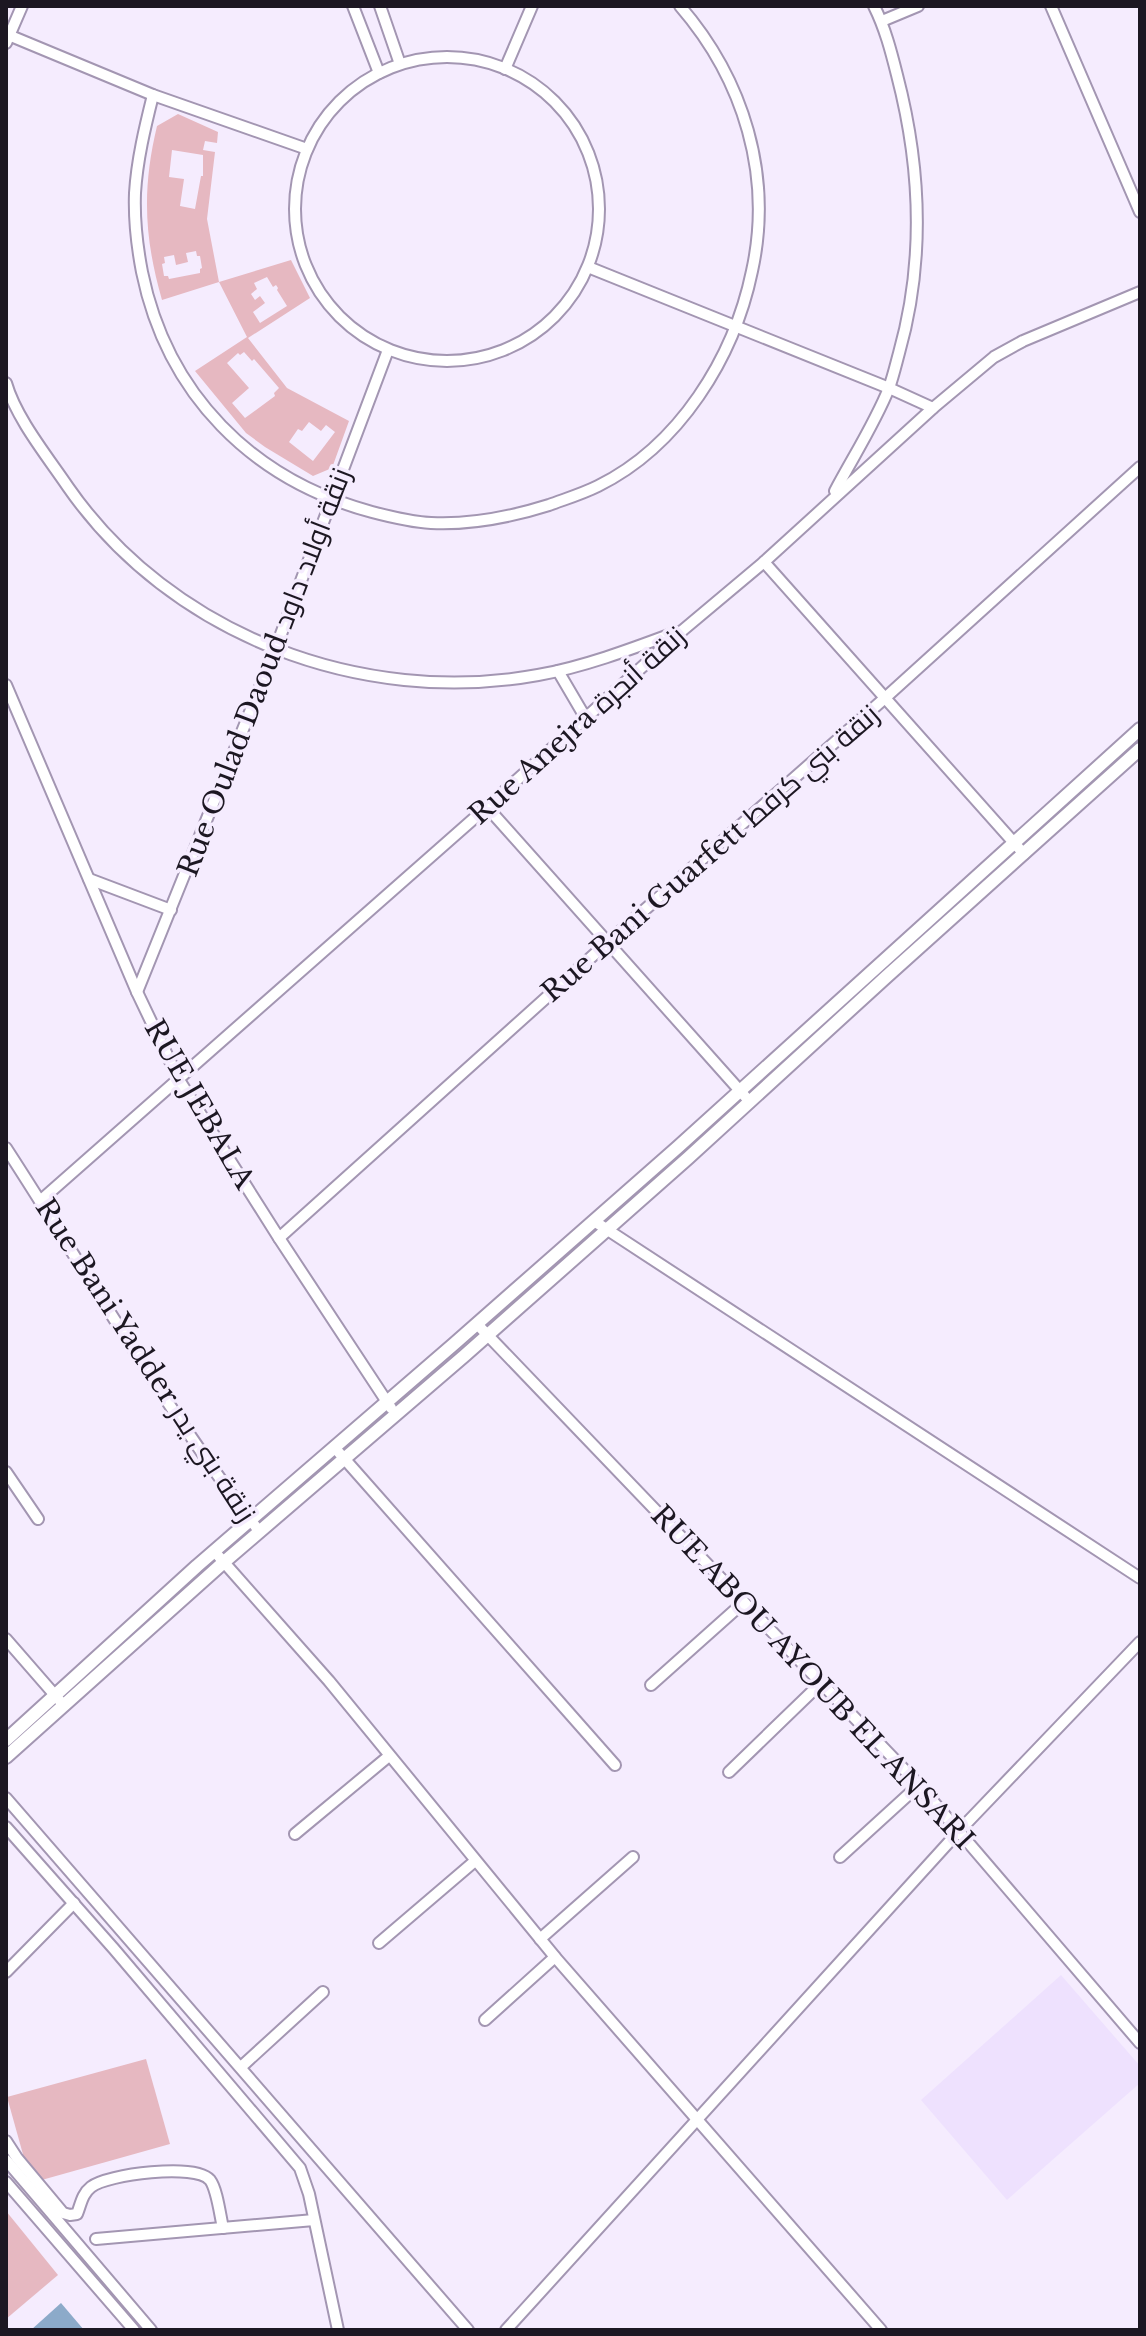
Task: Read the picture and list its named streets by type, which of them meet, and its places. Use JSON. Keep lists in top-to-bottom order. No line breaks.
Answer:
{"streets":{"street":["Rue Oulad Daoud زنقة أولاد داود","Rue Anejra زنقة أنجرة","Rue Bani Guarfett زنقة بني كرفط","RUE JEBALA","Rue Bani Yadder زنقة بني يدر","RUE ABOU AYOUB EL ANSARI"]},"crossings":[["Rue Oulad Daoud زنقة أولاد داود","RUE JEBALA"],["Rue Anejra زنقة أنجرة","RUE JEBALA"],["Rue Anejra زنقة أنجرة","Rue Bani Yadder زنقة بني يدر"],["Rue Bani Guarfett زنقة بني كرفط","RUE JEBALA"]]}
